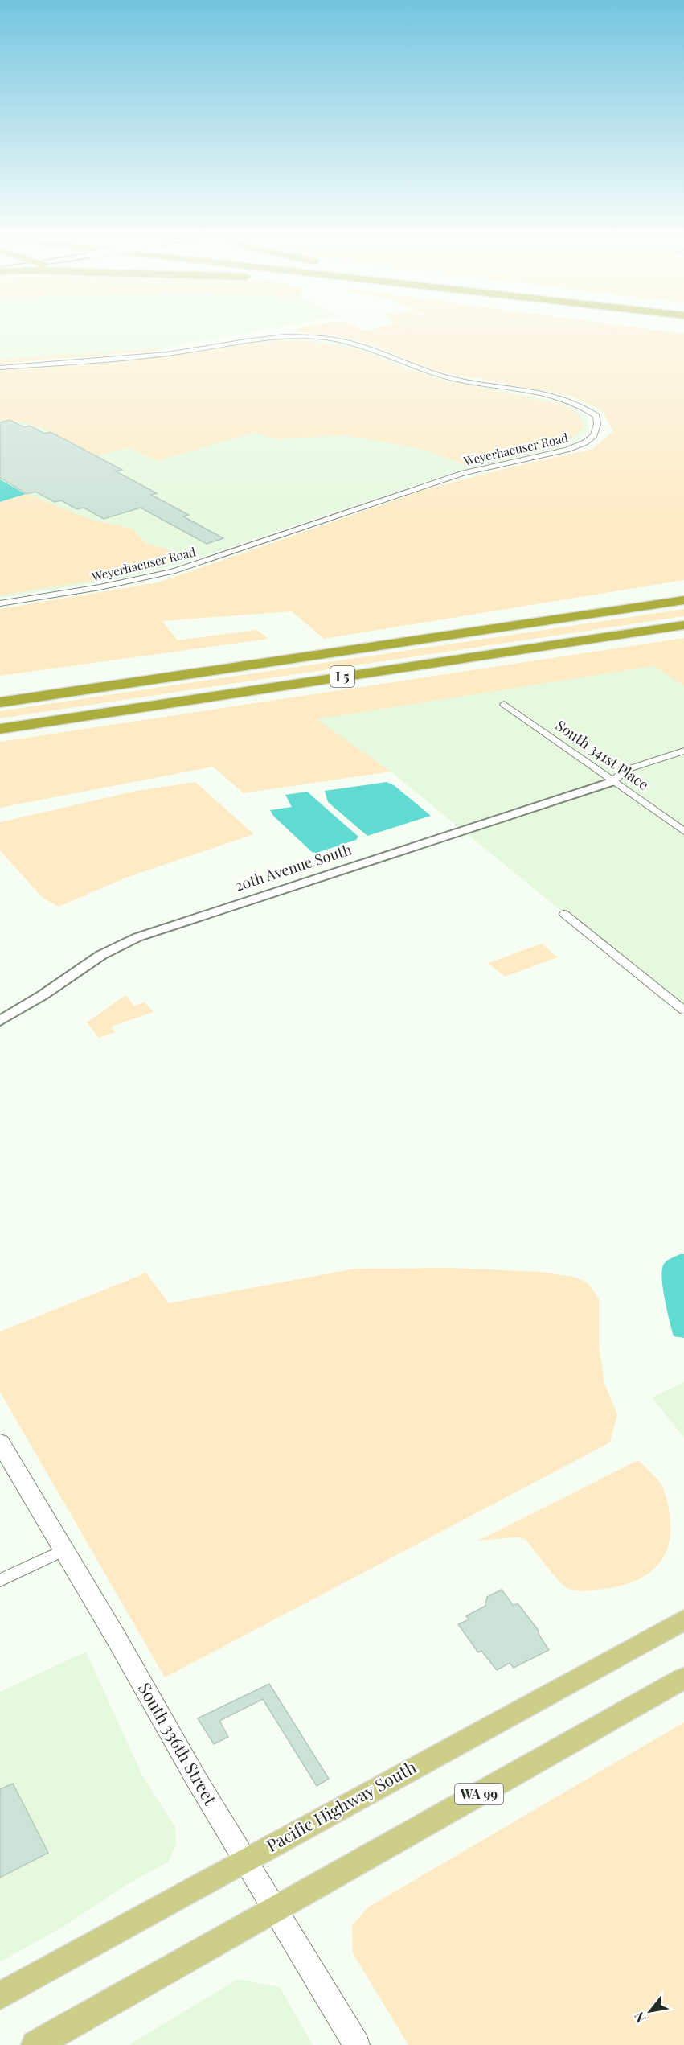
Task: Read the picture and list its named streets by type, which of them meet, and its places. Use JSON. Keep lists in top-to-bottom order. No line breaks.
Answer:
{"streets":{"highway":["I 5"],"main road":["South 336th Street","WA 99","Pacific Highway South"],"street":["Weyerhaeuser Road","South 341st Place","20th Avenue South"]},"crossings":[["South 341st Place","20th Avenue South"],["South 336th Street","WA 99"],["South 336th Street","Pacific Highway South"]],"north":"bottom left"}
